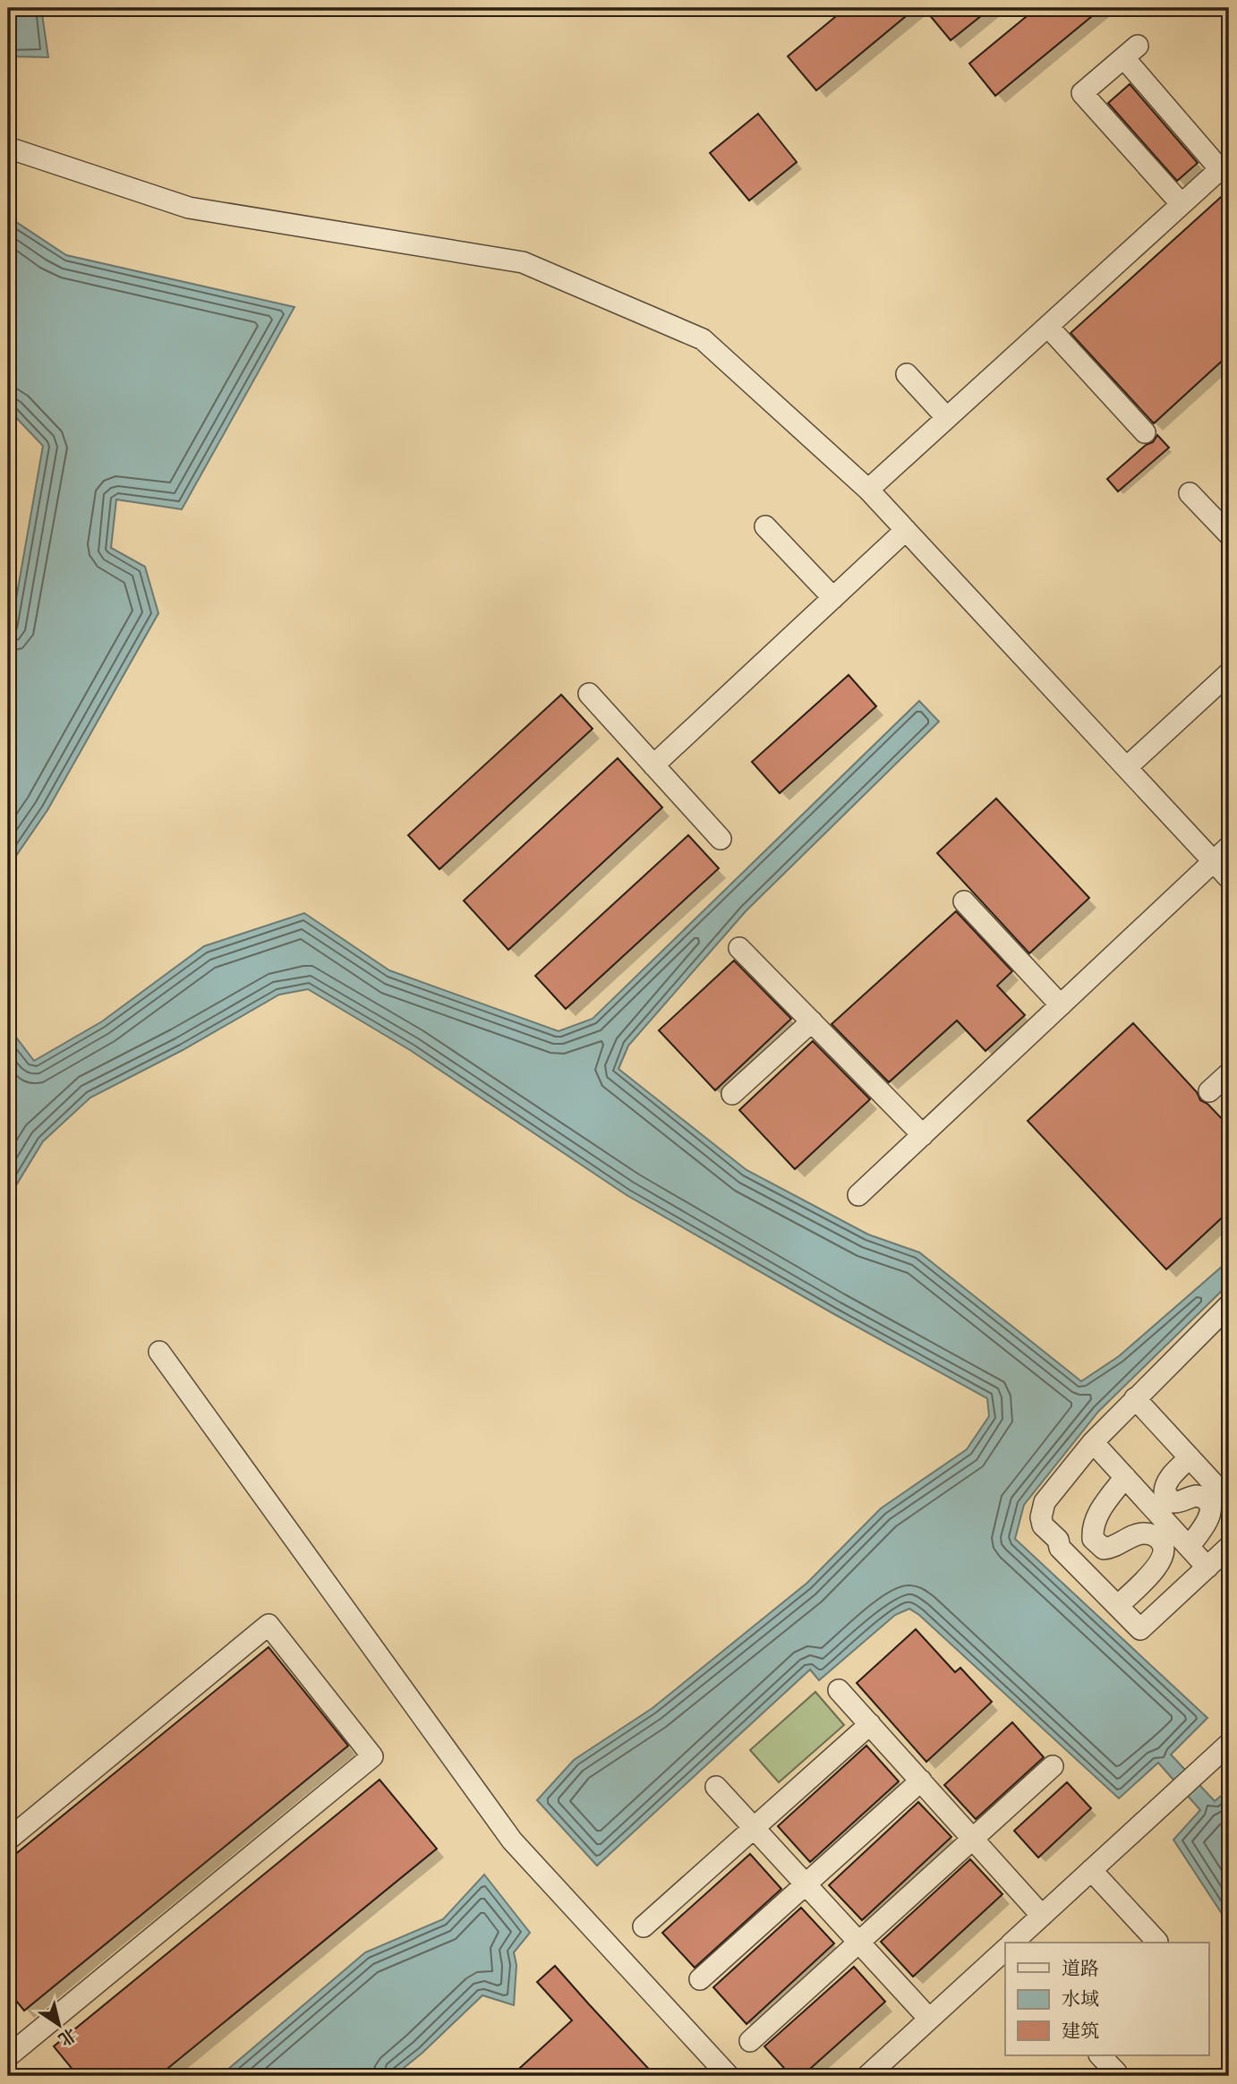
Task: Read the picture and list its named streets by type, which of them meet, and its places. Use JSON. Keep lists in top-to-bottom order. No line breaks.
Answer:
{"legend":["道路","水域","建筑"],"north":"bottom right"}
